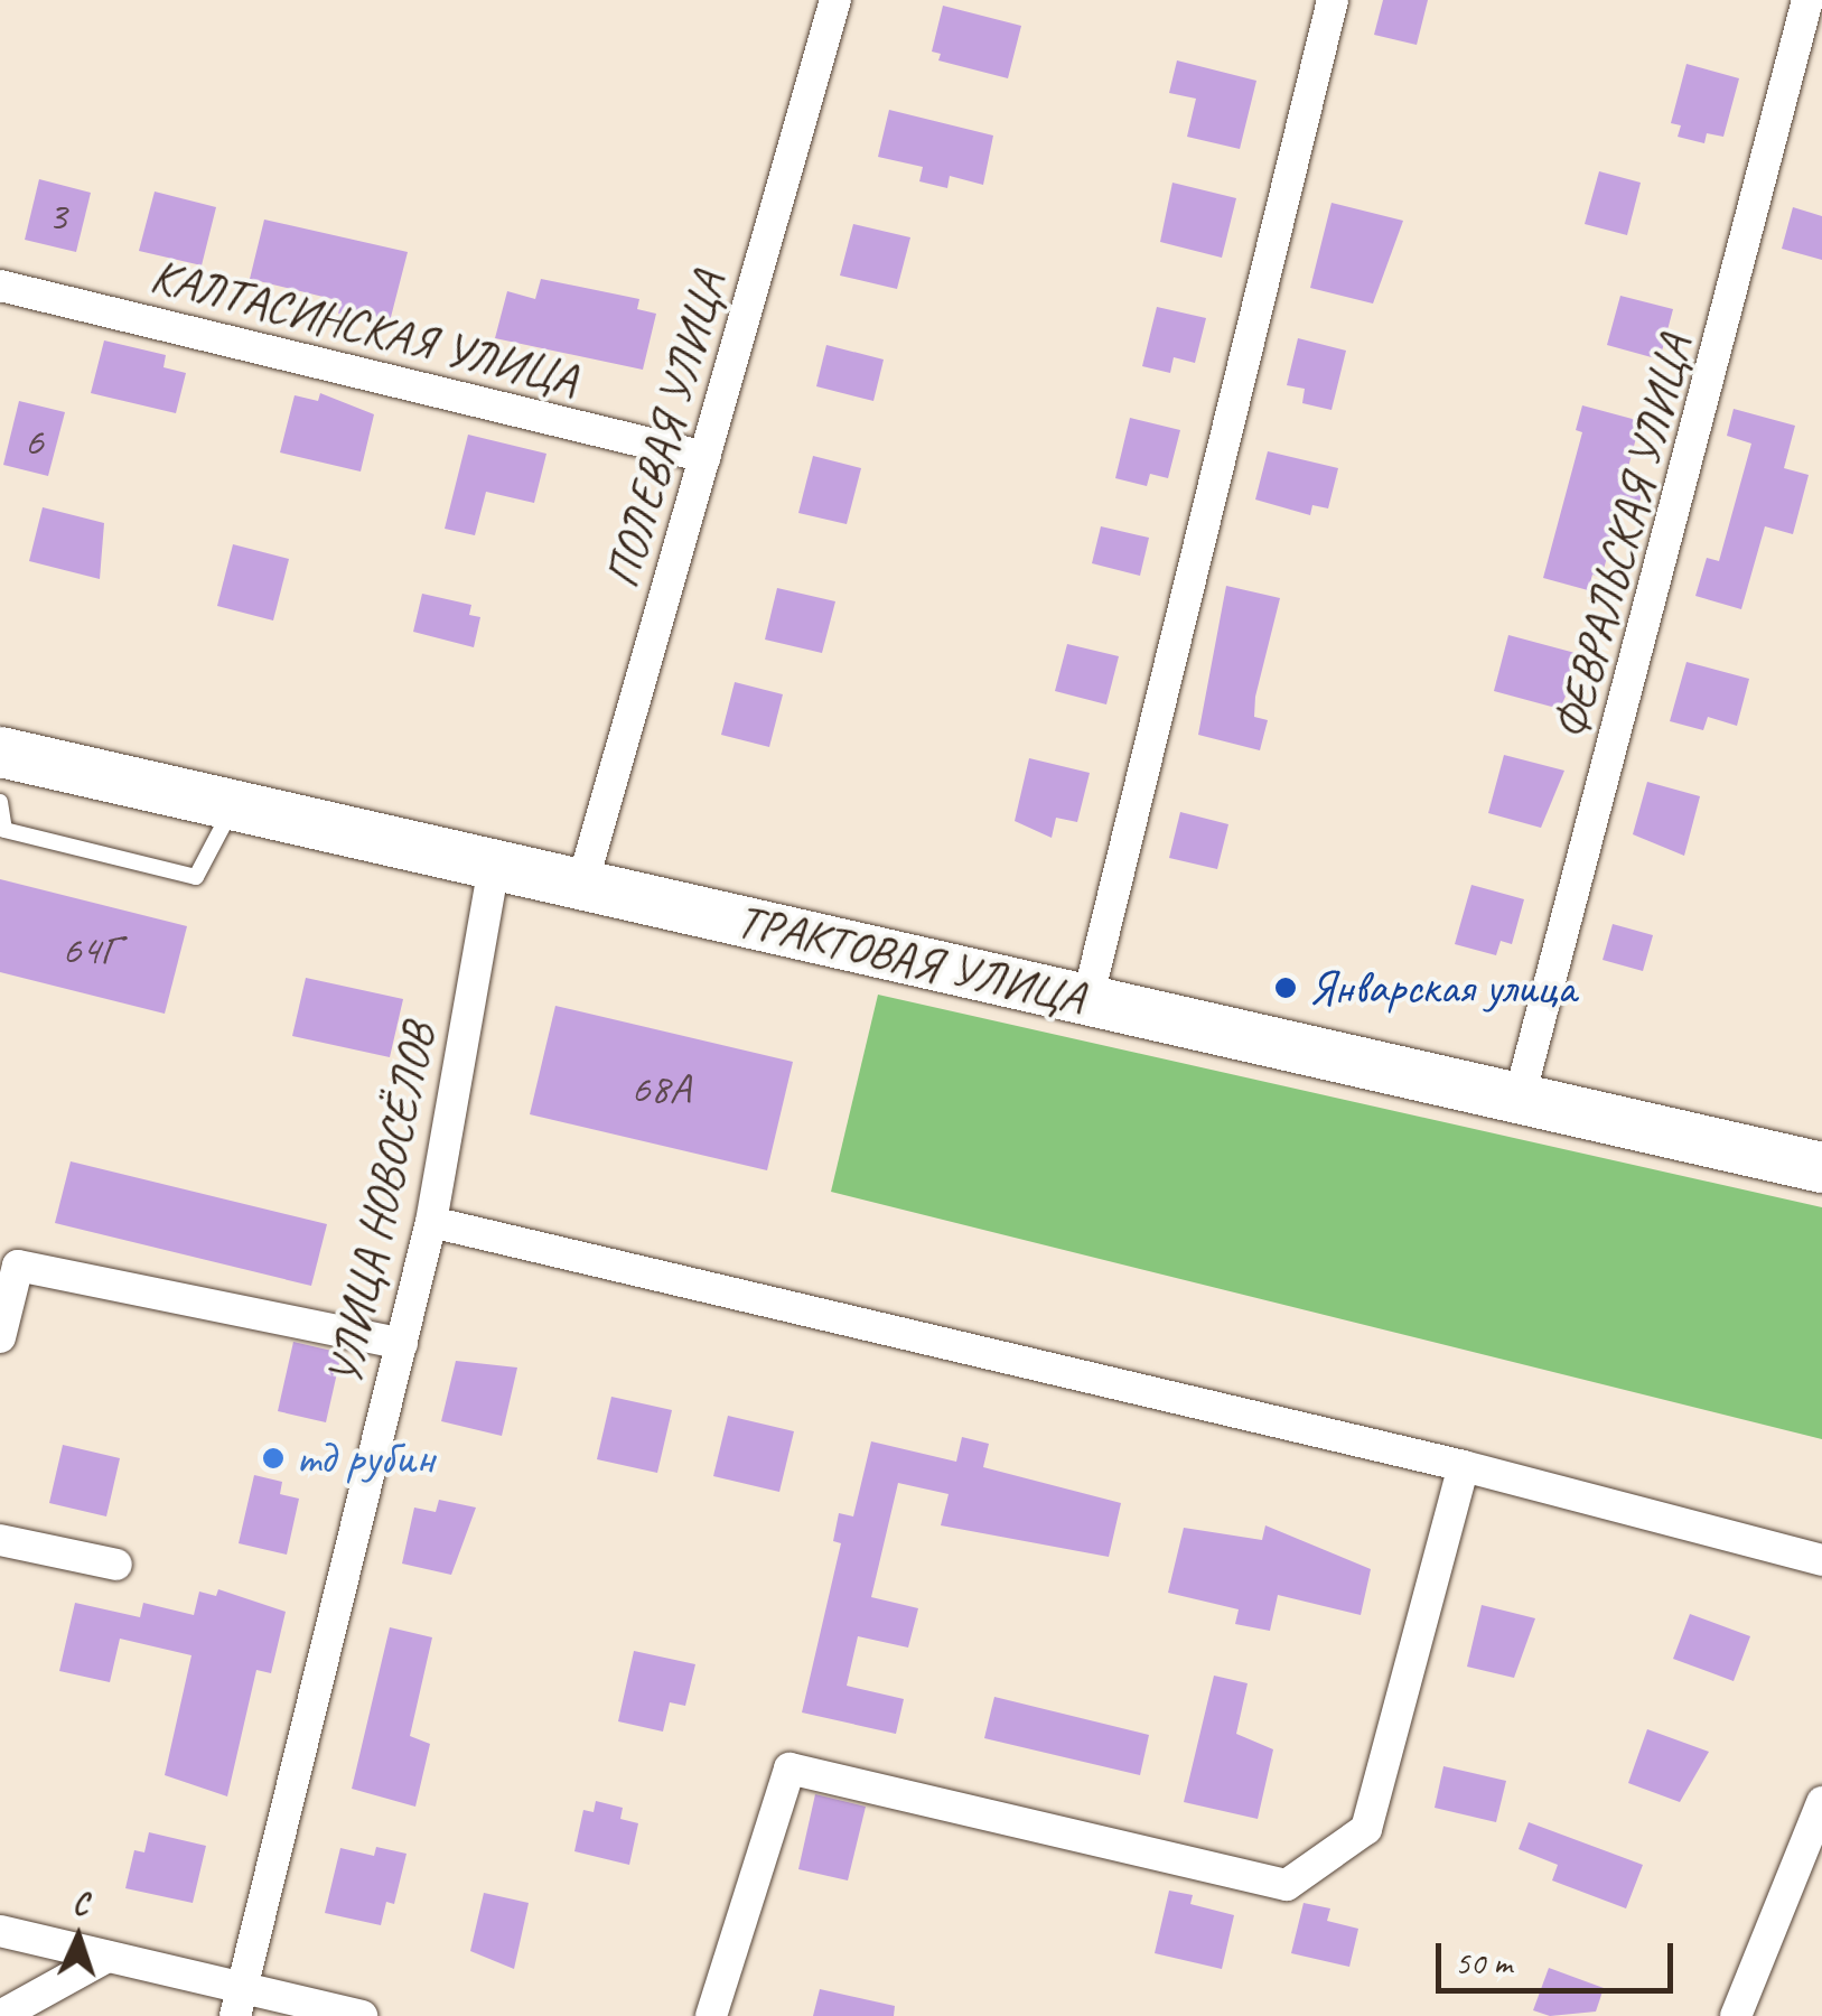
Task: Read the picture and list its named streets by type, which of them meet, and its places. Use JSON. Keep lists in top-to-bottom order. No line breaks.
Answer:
{"streets":{"main road":["ТРАКТОВАЯ УЛИЦА"],"street":["КАЛТАСИНСКАЯ УЛИЦА","ПОЛЕВАЯ УЛИЦА","ФЕВРАЛЬСКАЯ УЛИЦА","УЛИЦА НОВОСЁЛОВ"]},"crossings":[["КАЛТАСИНСКАЯ УЛИЦА","ПОЛЕВАЯ УЛИЦА"],["ПОЛЕВАЯ УЛИЦА","ТРАКТОВАЯ УЛИЦА"],["ФЕВРАЛЬСКАЯ УЛИЦА","ТРАКТОВАЯ УЛИЦА"],["ТРАКТОВАЯ УЛИЦА","УЛИЦА НОВОСЁЛОВ"]],"places":["Январская улица","тд рубин"],"house_numbers":["3","6","64Г","68А"],"scale_bar":"50 m","north":"top"}
